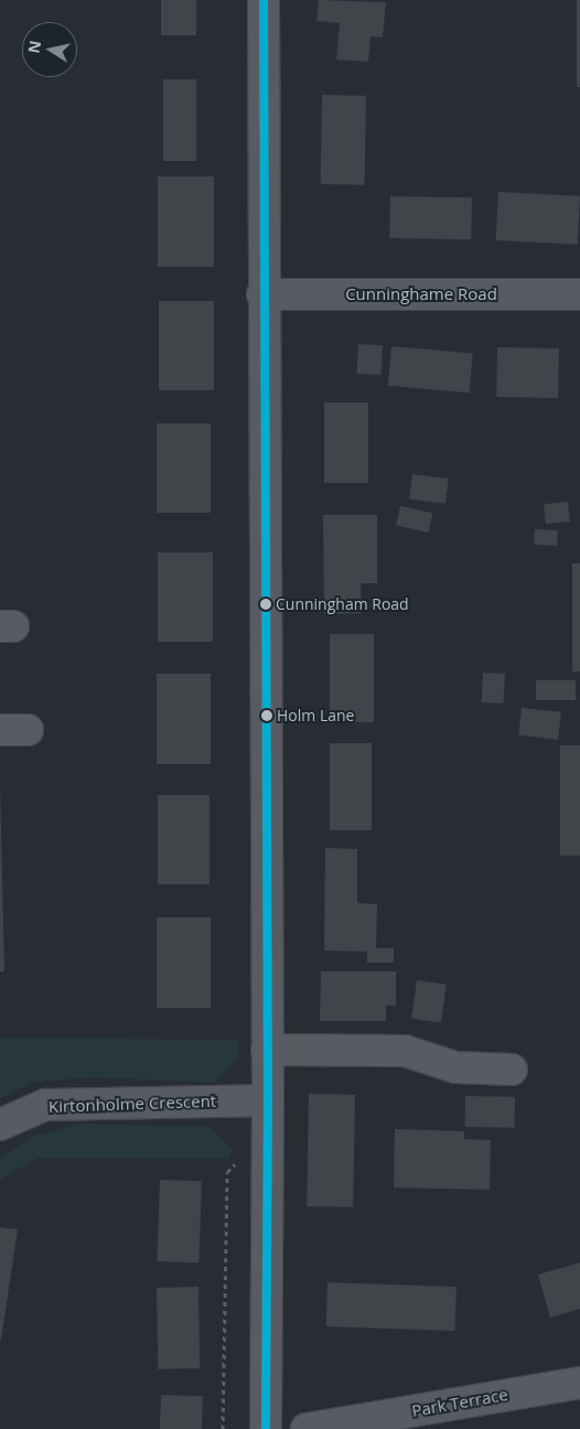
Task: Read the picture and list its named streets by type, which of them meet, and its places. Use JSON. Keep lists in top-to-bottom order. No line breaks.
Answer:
{"streets":{"street":["Cunninghame Road","Kirtonholme Crescent","Park Terrace"]},"places":["Cunningham Road","Holm Lane"],"north":"left"}
